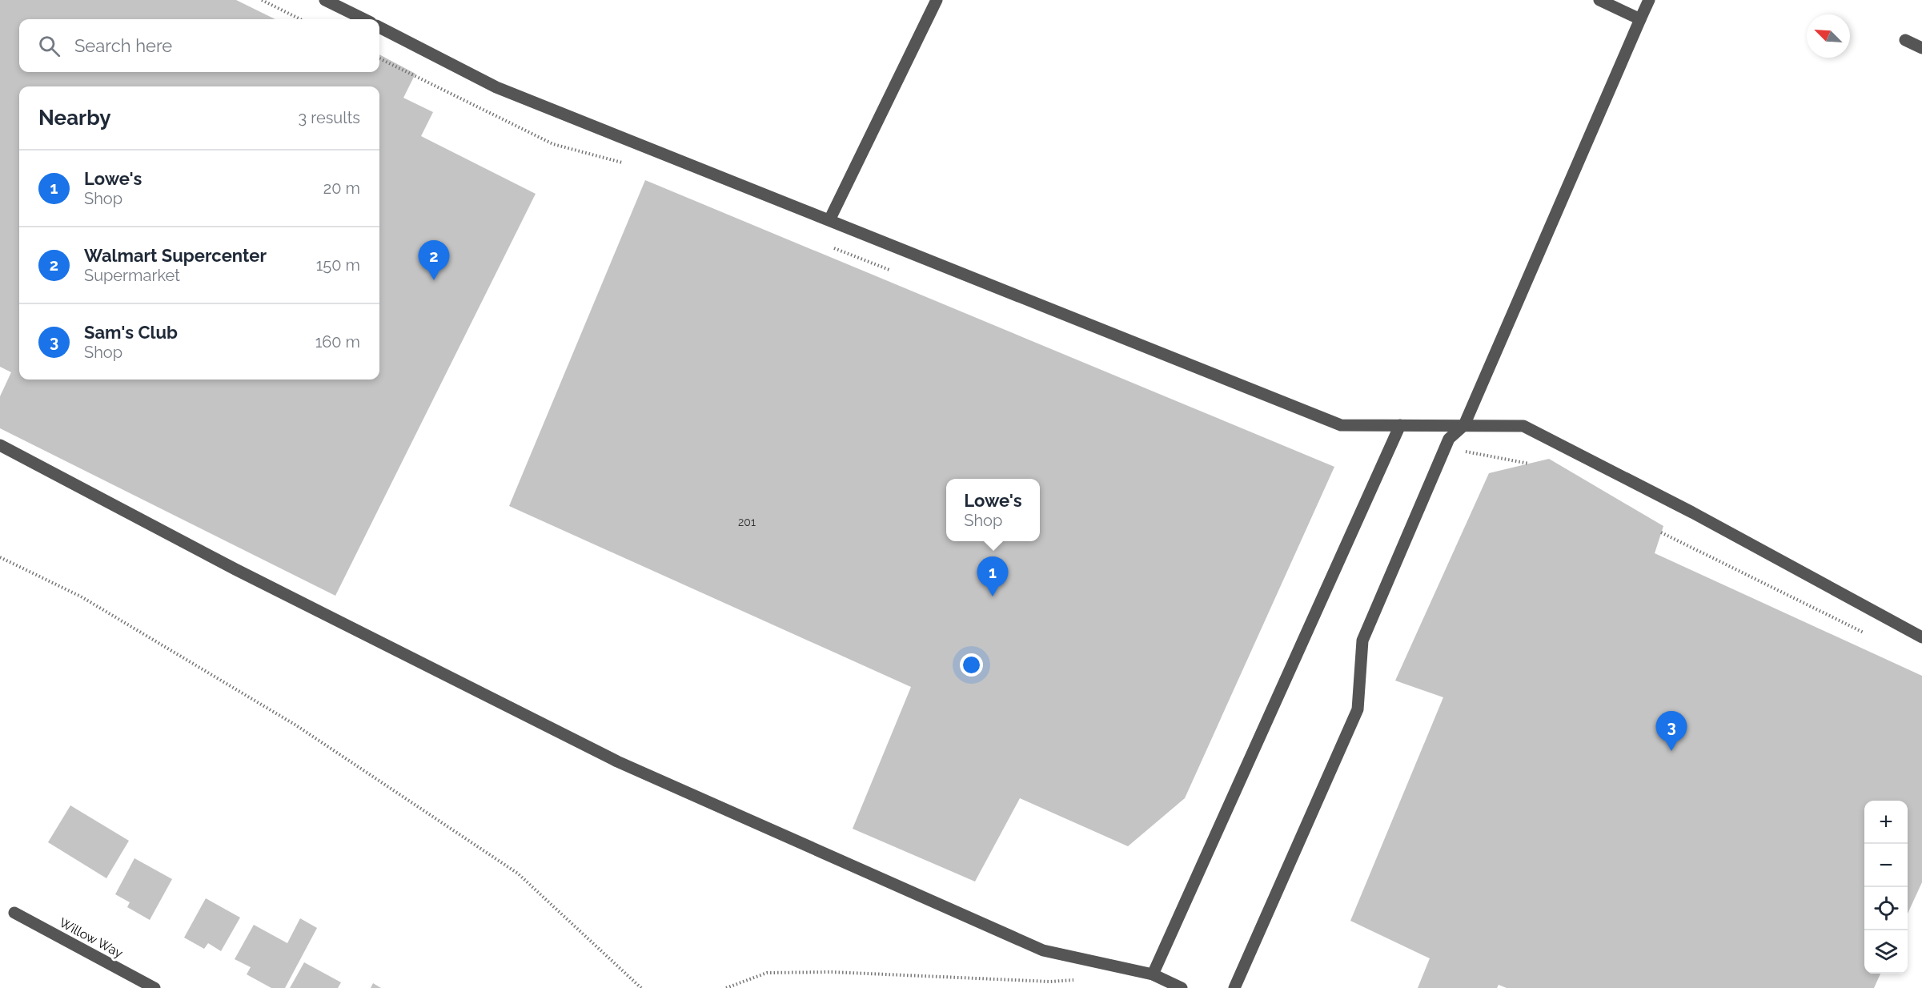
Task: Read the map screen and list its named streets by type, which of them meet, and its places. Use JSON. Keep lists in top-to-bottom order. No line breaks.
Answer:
{"streets":{"street":["Willow Way"]},"house_numbers":["201"],"north":"top left","page":{"search":"Search here","heading":["Nearby","3 results"],"list":[{"mark":"1","name":"Lowe's","note":"Shop","value":"20 m"},{"mark":"2","name":"Walmart Supercenter","note":"Supermarket","value":"150 m"},{"mark":"3","name":"Sam's Club","note":"Shop","value":"160 m"}],"pins":["2","1","3"],"popup":["Lowe's","Shop"],"map_buttons":["+","−"]}}
